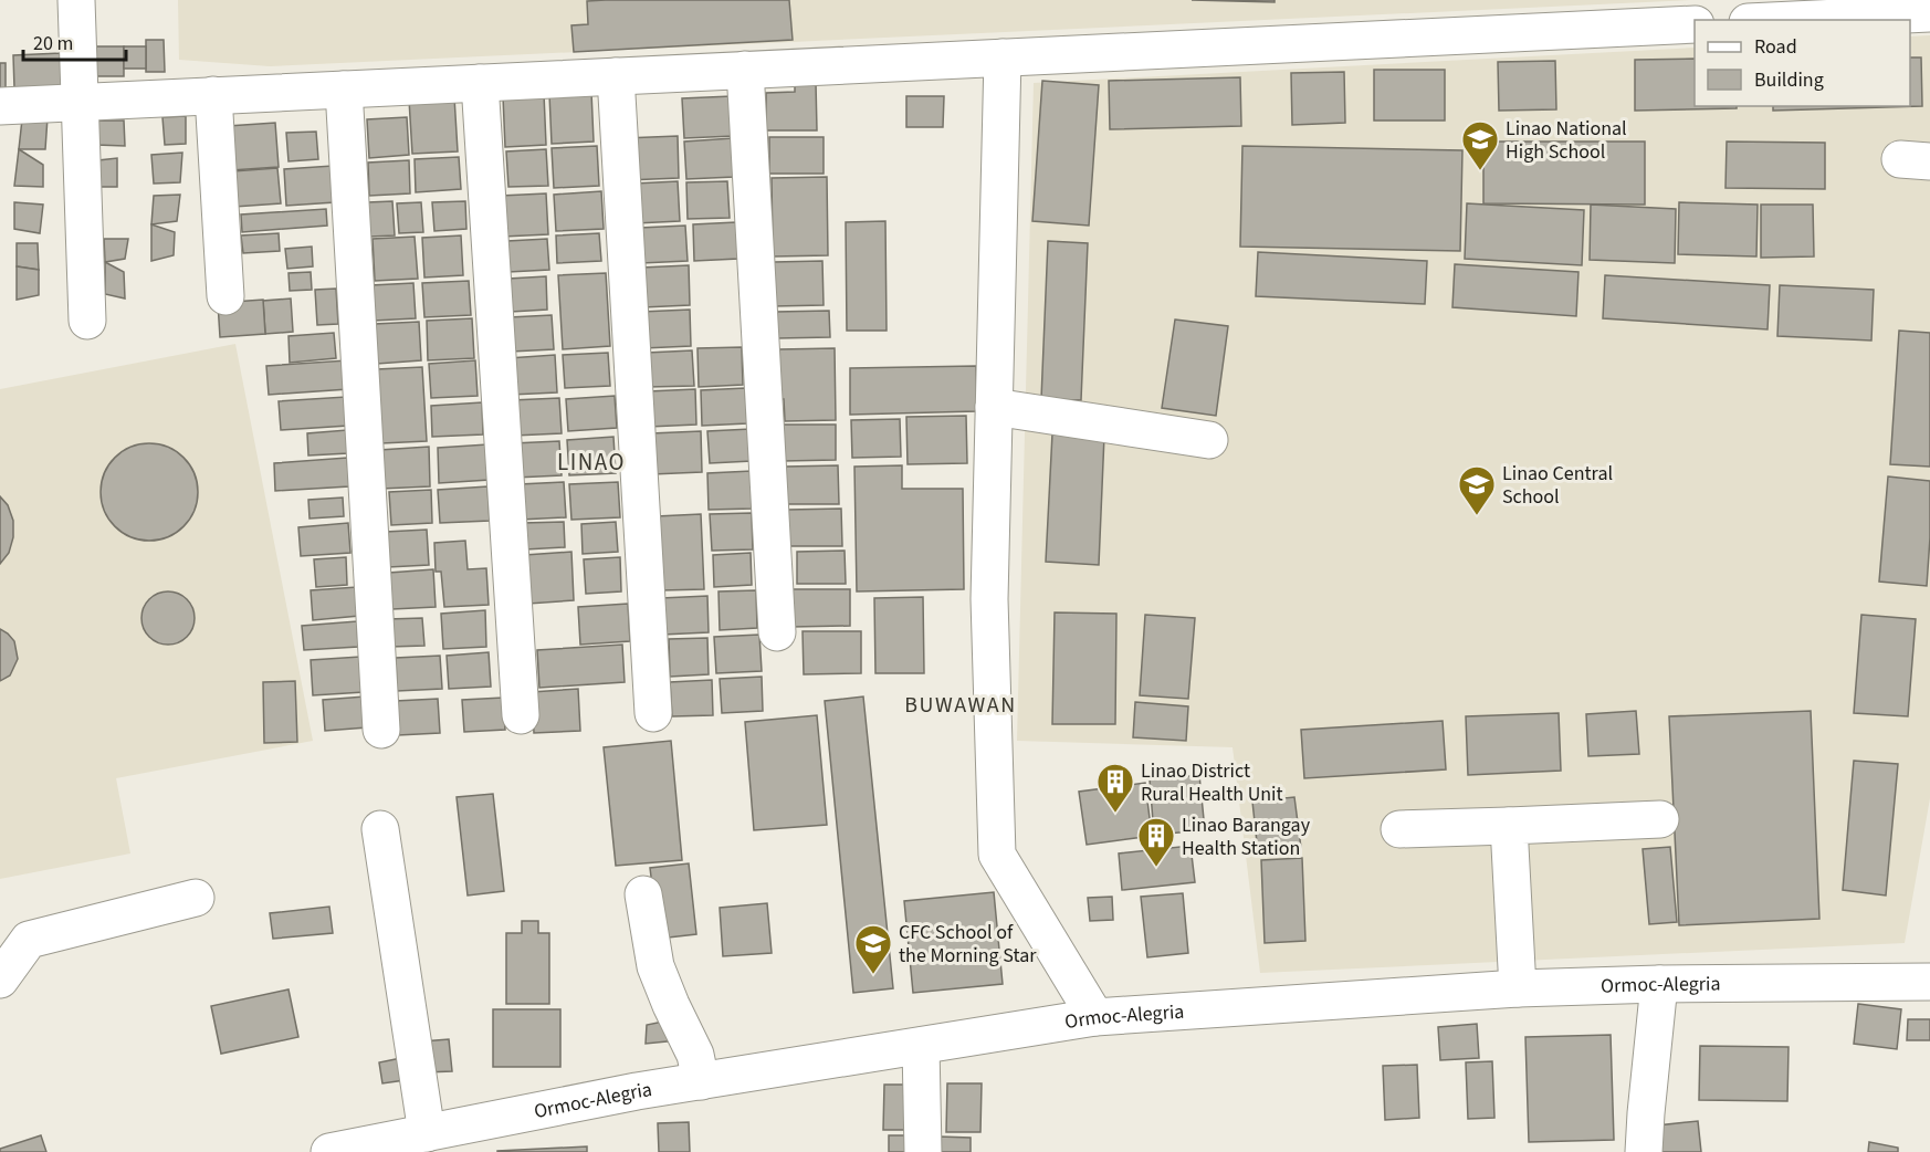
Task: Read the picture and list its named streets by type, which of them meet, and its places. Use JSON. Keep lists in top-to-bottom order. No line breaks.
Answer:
{"streets":{"street":["Ormoc-Alegria"]},"districts":["LINAO","BUWAWAN"],"places":{"school or university":["Linao National High School","Linao Central School","CFC School of the Morning Star"],"building":["Linao District Rural Health Unit","Linao Barangay Health Station"]},"legend":["Road","Building"],"scale_bar":"20 m"}
